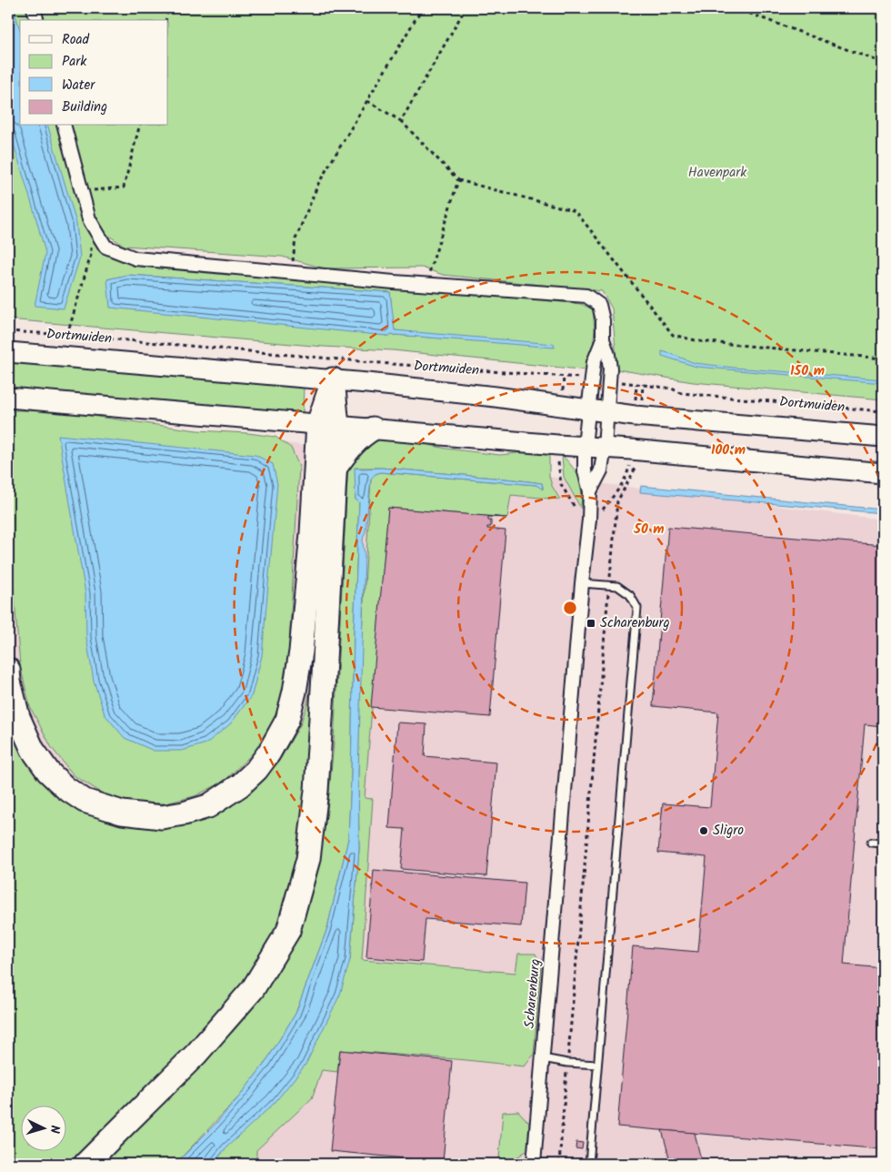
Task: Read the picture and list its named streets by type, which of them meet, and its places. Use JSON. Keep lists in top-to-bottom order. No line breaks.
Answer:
{"streets":{"main road":["Dortmuiden"],"street":["Scharenburg"]},"crossings":[["Dortmuiden","Scharenburg"]],"parks":["Havenpark"],"places":{"transit":["Scharenburg"],"other":["Sligro"]},"legend":["Road","Park","Water","Building"],"north":"right","rings":["150 m","100 m","50 m"]}
